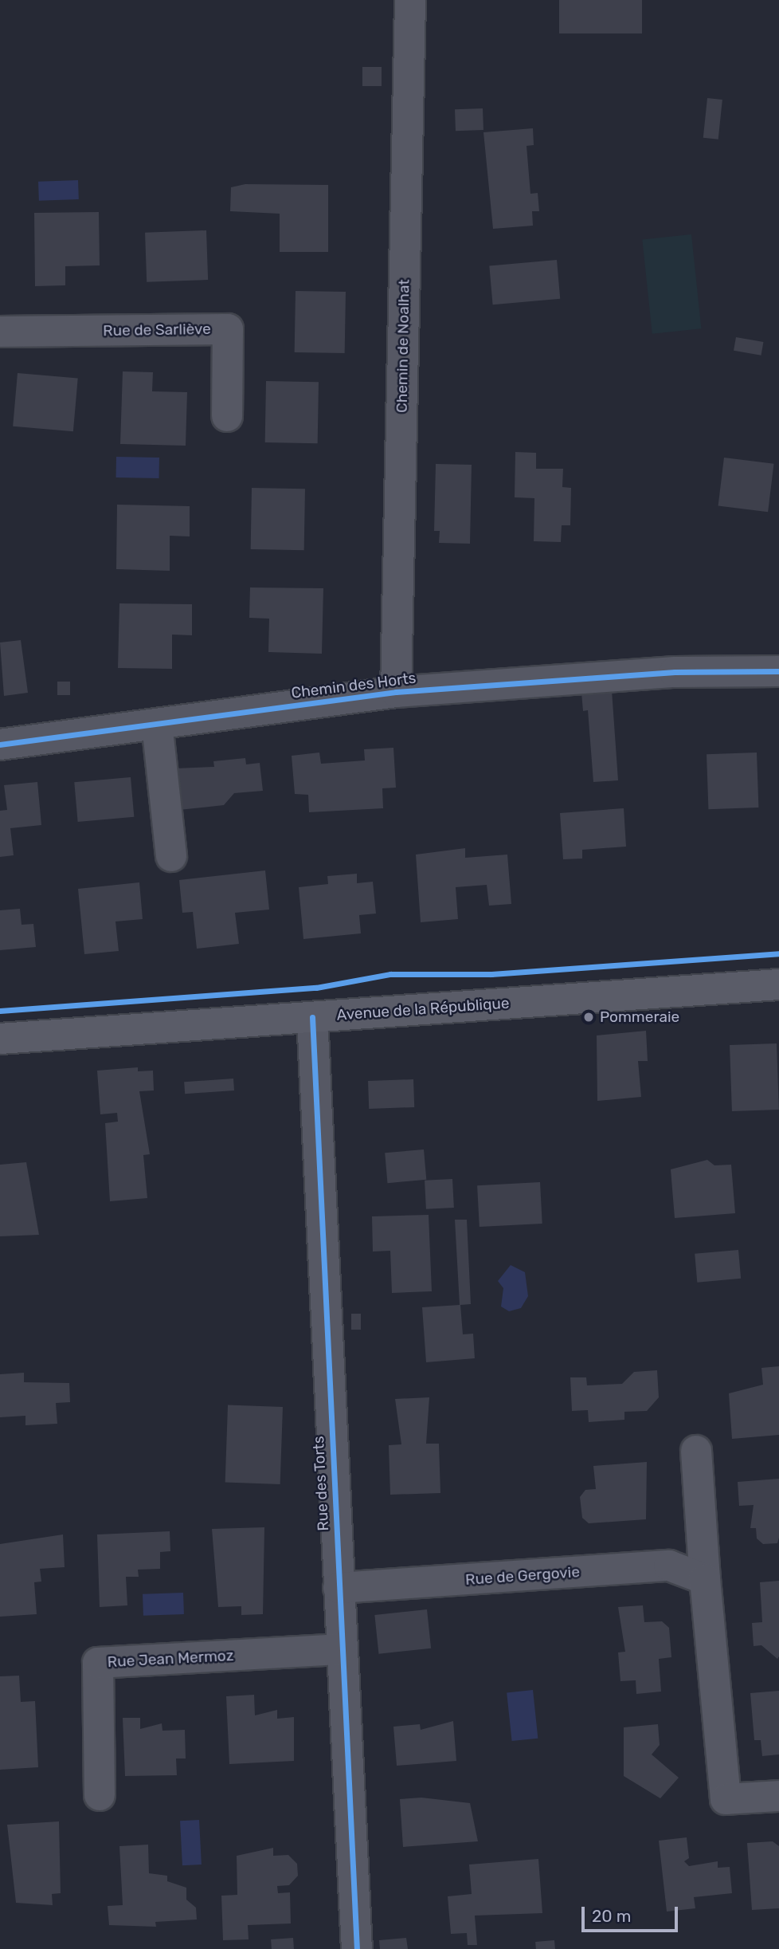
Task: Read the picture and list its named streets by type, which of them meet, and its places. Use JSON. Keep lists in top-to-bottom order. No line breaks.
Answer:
{"streets":{"street":["Rue de Sarliève","Chemin de Noalhat","Chemin des Horts","Avenue de la République","Rue des Torts","Rue de Gergovie","Rue Jean Mermoz"]},"crossings":[["Chemin de Noalhat","Chemin des Horts"],["Avenue de la République","Rue des Torts"],["Rue des Torts","Rue de Gergovie"],["Rue des Torts","Rue Jean Mermoz"]],"places":["Pommeraie"],"scale_bar":"20 m"}
